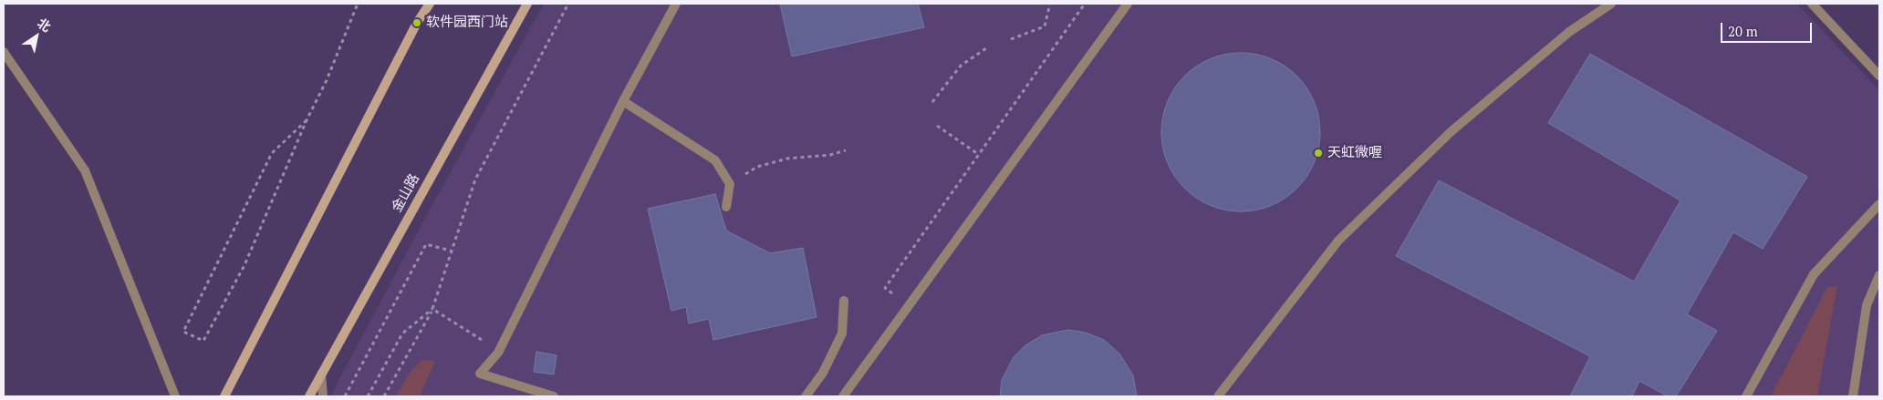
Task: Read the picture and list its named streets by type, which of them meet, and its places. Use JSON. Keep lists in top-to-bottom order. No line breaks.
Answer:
{"streets":{"main road":["金山路"]},"places":["软件园西门站","天虹微喔"],"scale_bar":"20 m","north":"top right"}
